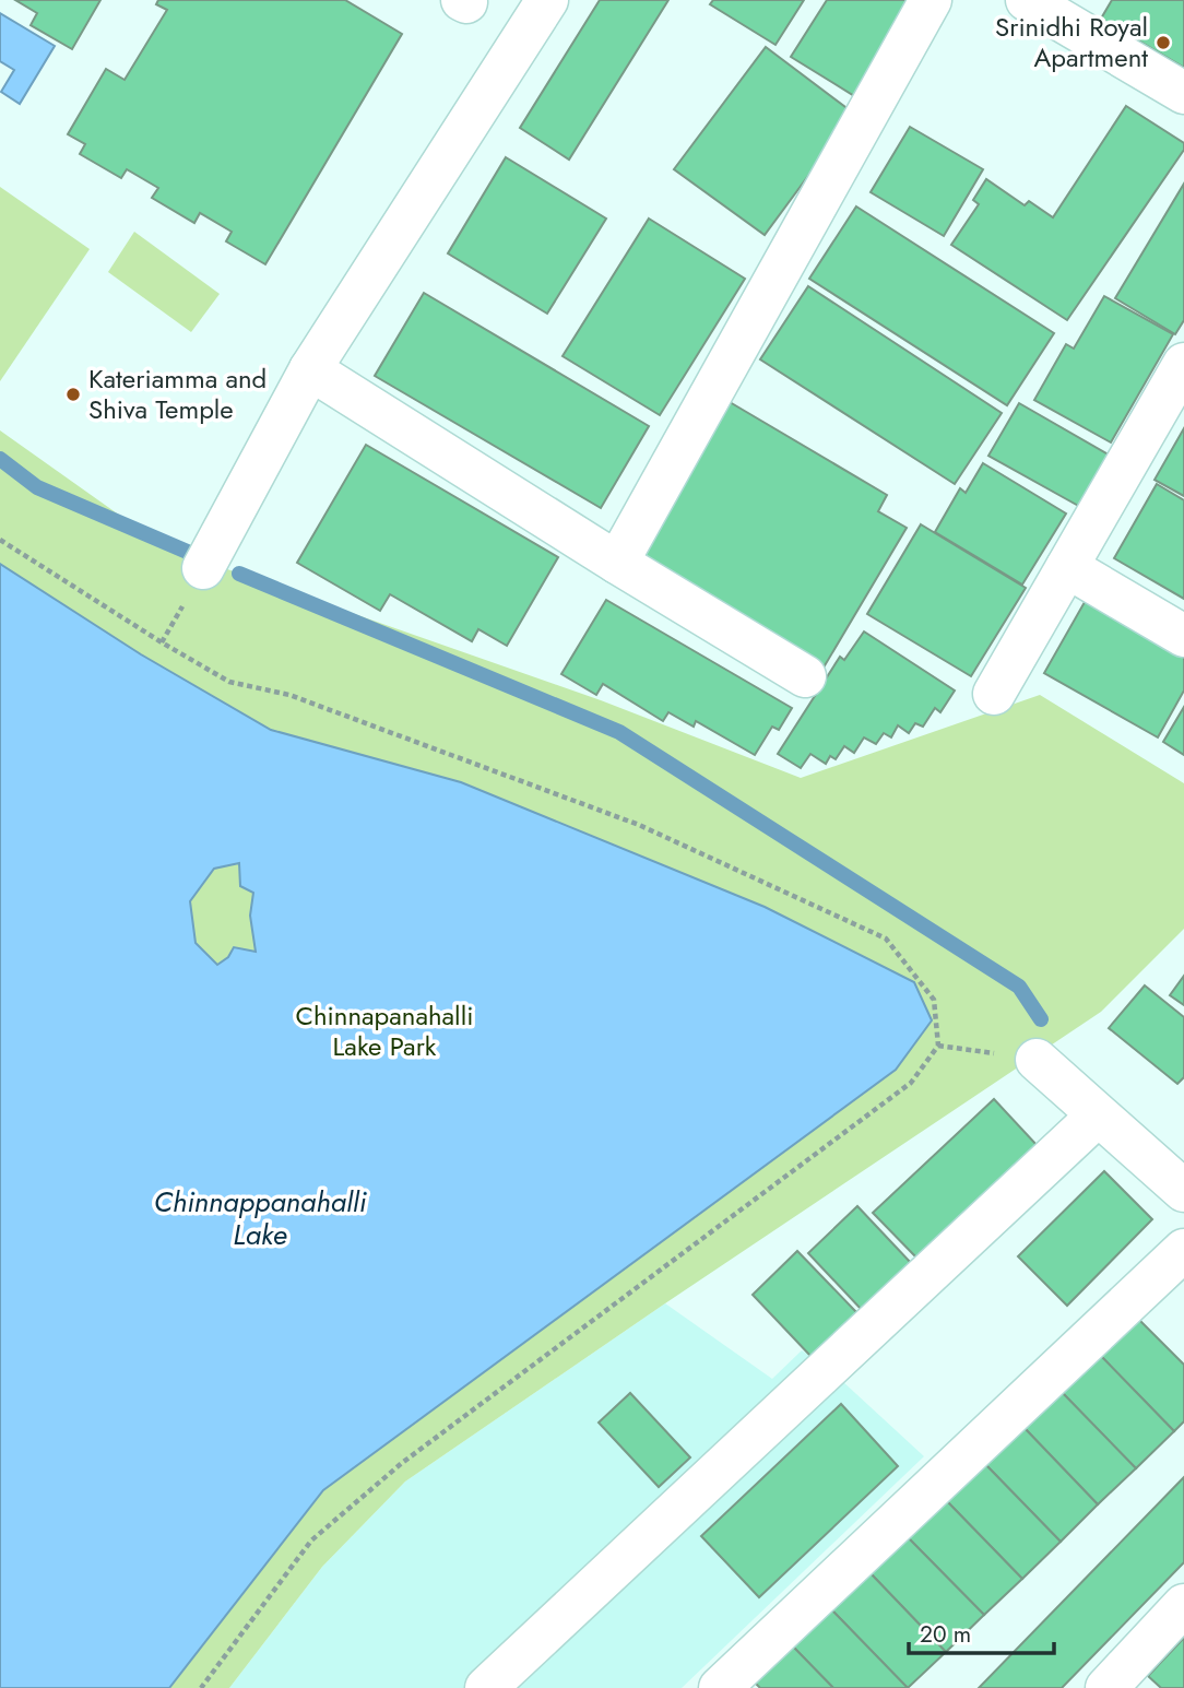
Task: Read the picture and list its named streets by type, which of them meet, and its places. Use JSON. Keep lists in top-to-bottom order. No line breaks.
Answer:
{"water":["Chinnappanahalli Lake"],"parks":["Chinnapanahalli Lake Park"],"places":["Srinidhi Royal Apartment","Kateriamma and Shiva Temple"],"scale_bar":"20 m"}
